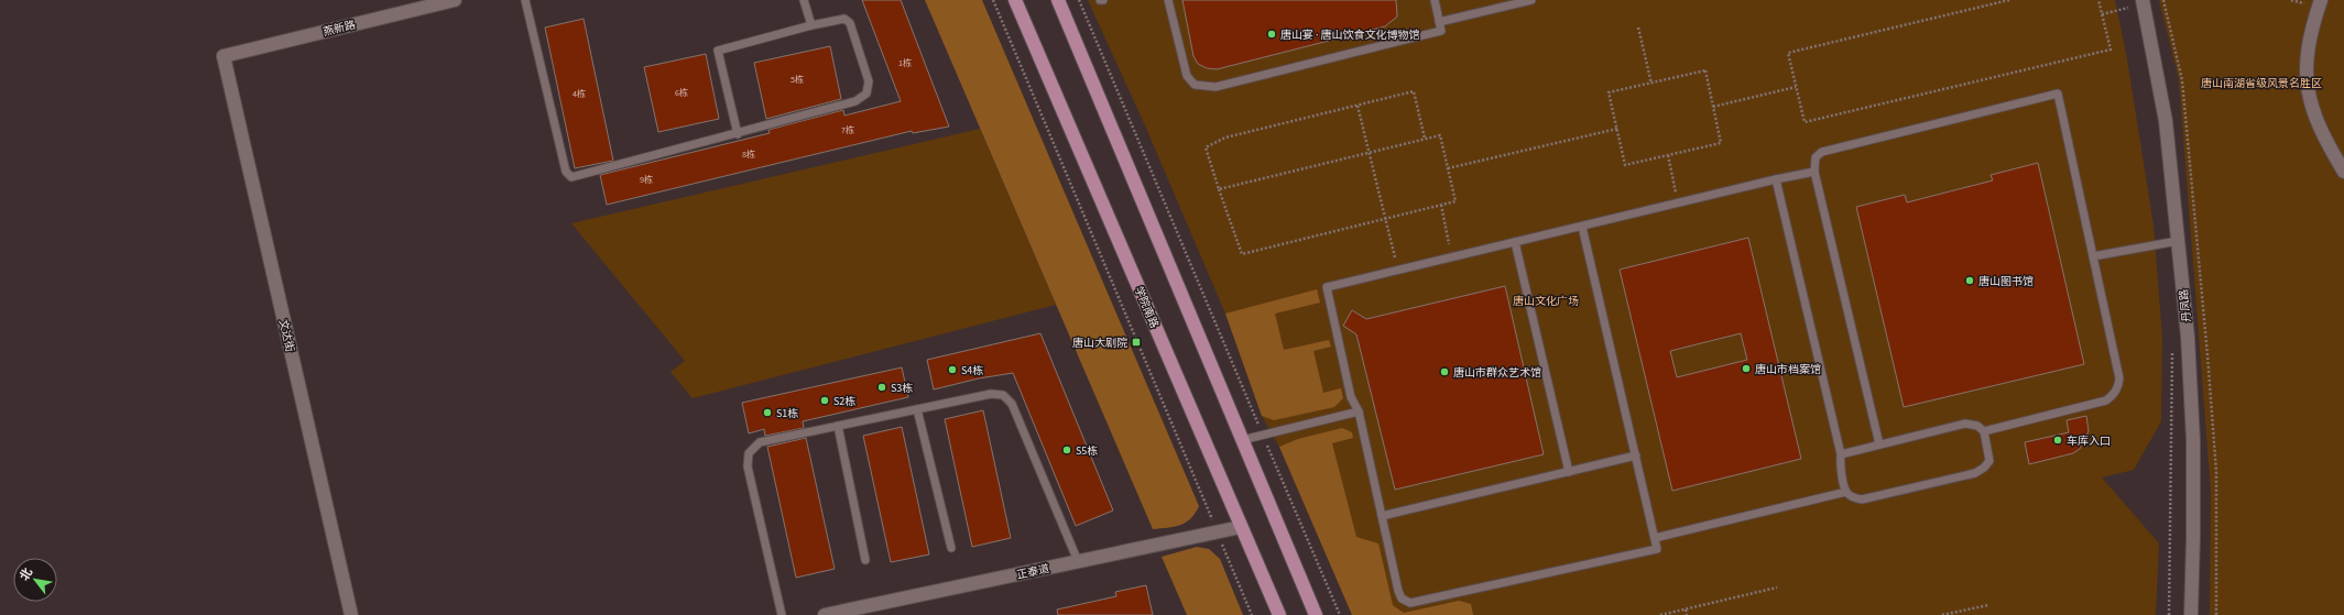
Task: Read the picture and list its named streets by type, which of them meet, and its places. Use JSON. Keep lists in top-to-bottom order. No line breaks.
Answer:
{"streets":{"main road":["学院南路"],"street":["燕新路","丹凤路","文达街","正泰道"]},"crossings":[["燕新路","文达街"],["学院南路","正泰道"]],"parks":["唐山南湖省级风景名胜区","唐山文化广场"],"places":{"other":["唐山宴 · 唐山饮食文化博物馆","唐山图书馆","唐山市档案馆","S4栋","唐山市群众艺术馆","S3栋","S2栋","S1栋","车库入口","S5栋"],"transit":["唐山大剧院"]},"house_numbers":["1栋","5栋","6栋","4栋","7栋","8栋","9栋"],"north":"top left"}
